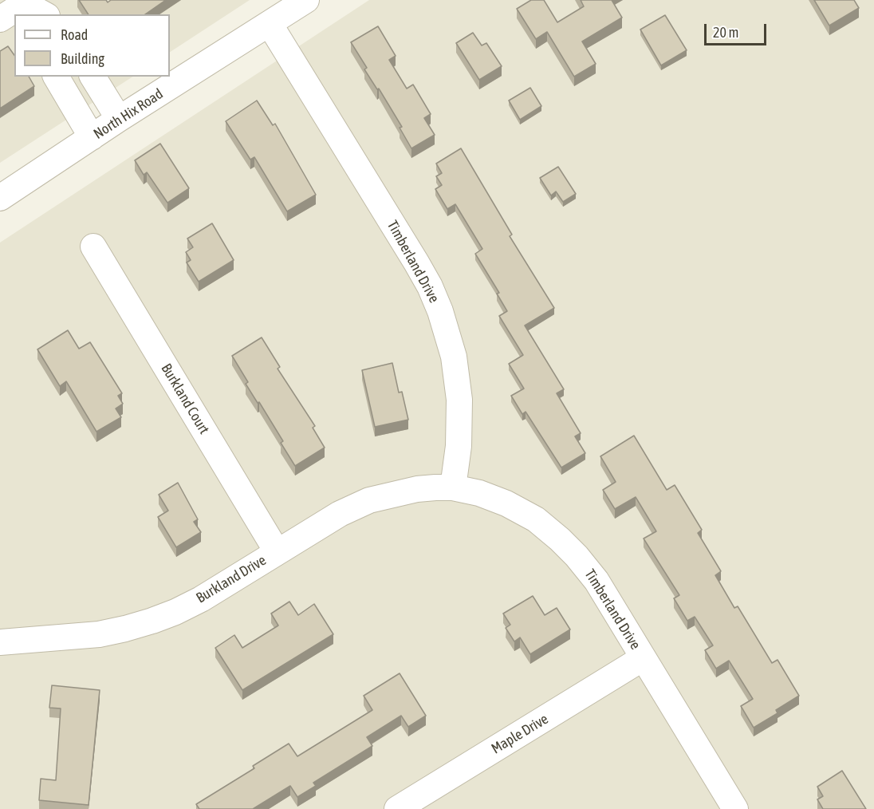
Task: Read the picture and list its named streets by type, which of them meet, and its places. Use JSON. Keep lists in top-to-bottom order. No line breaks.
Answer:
{"streets":{"street":["North Hix Road","Timberland Drive","Burkland Court","Burkland Drive","Maple Drive"]},"crossings":[["North Hix Road","Timberland Drive"],["Timberland Drive","Burkland Drive"],["Timberland Drive","Maple Drive"],["Burkland Court","Burkland Drive"]],"legend":["Road","Building"],"scale_bar":"20 m"}
